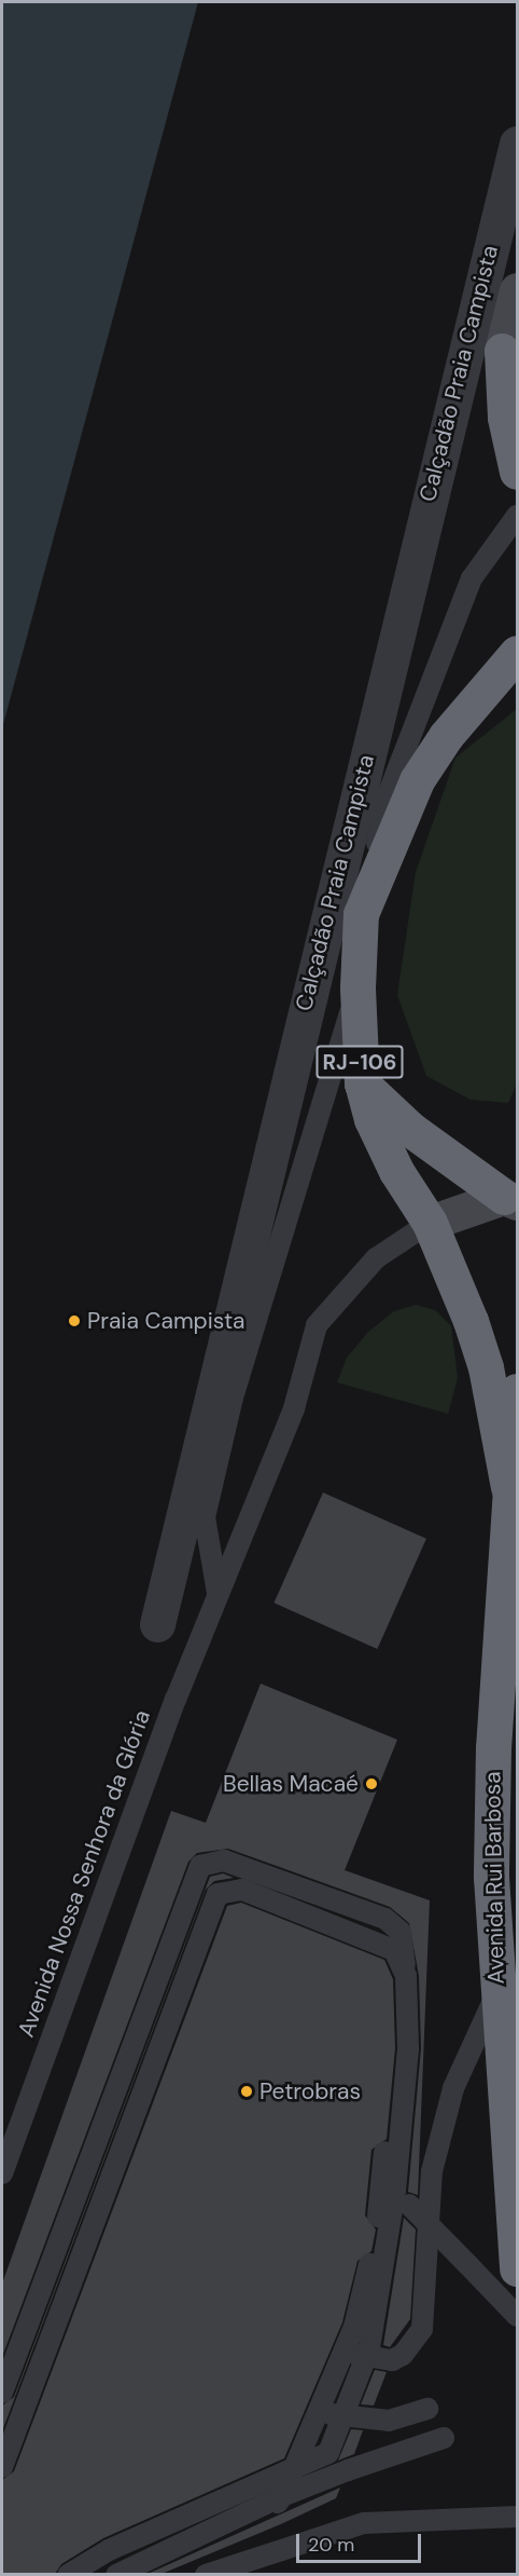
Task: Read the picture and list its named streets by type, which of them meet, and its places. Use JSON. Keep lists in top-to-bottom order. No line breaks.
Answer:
{"streets":{"highway":["RJ-106","Avenida Rui Barbosa"],"street":["Calçadão Praia Campista"],"lane":["Avenida Nossa Senhora da Glória"]},"crossings":[["RJ-106","Avenida Nossa Senhora da Glória"],["RJ-106","Avenida Rui Barbosa"]],"places":["Praia Campista","Bellas Macaé","Petrobras"],"scale_bar":"20 m"}
